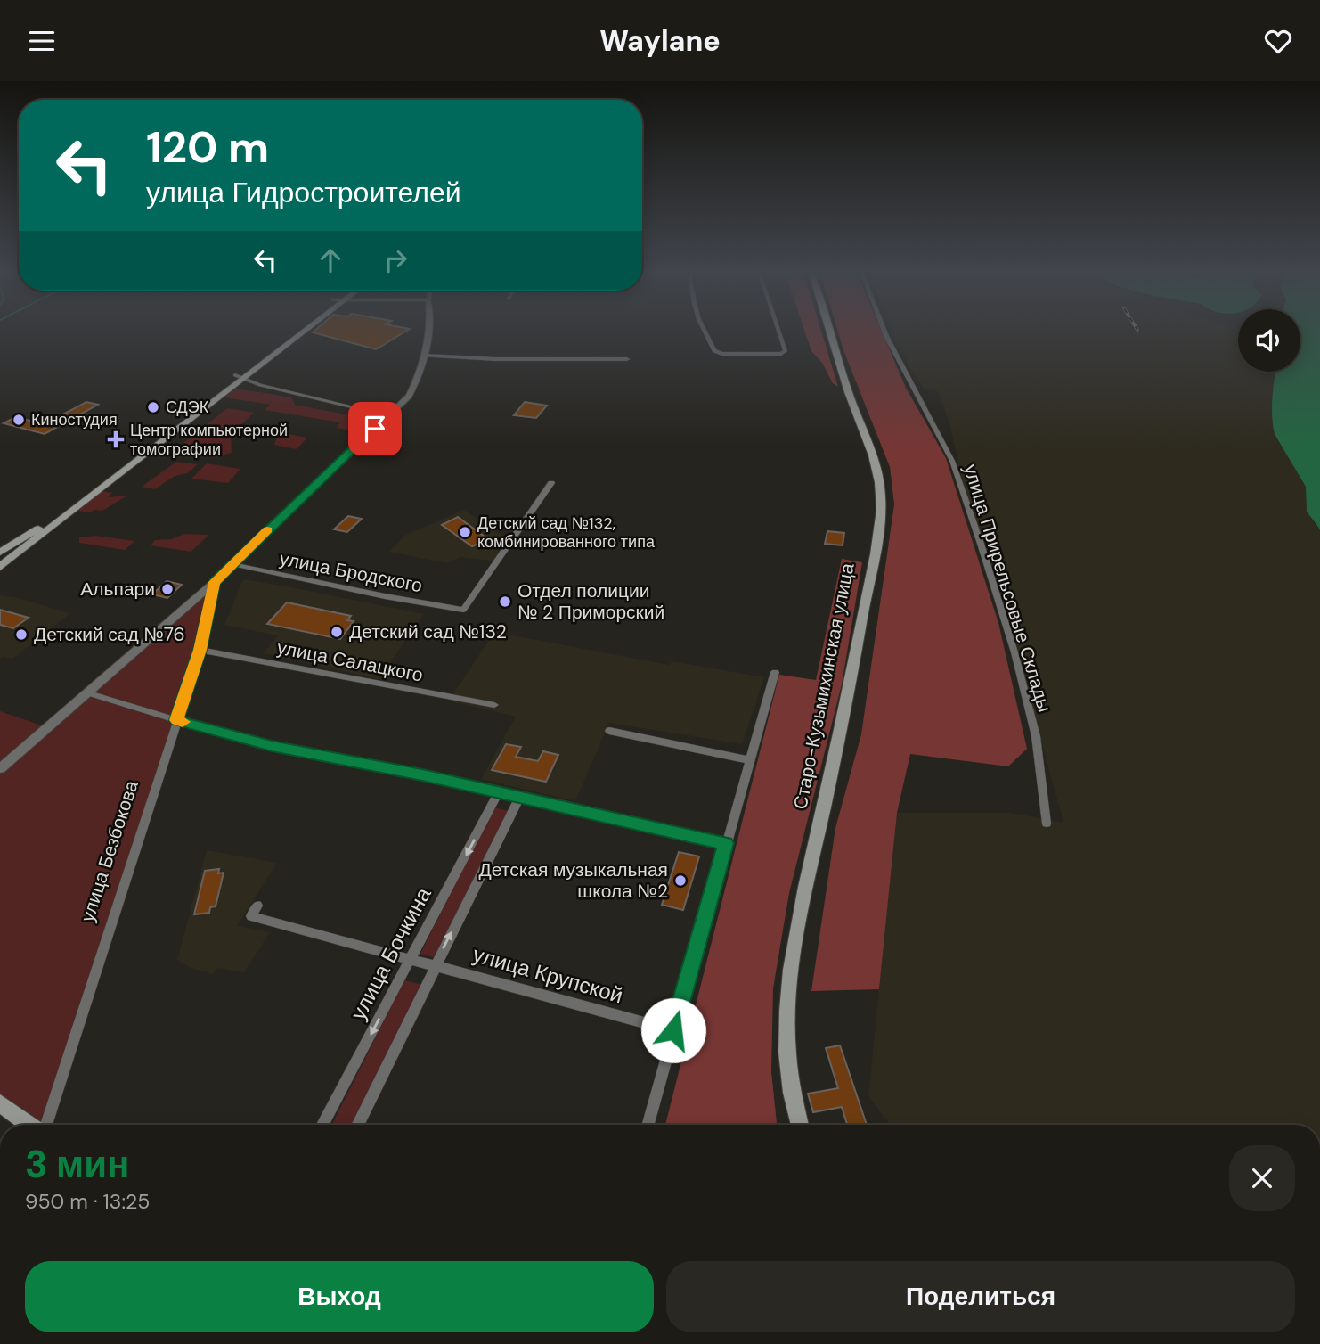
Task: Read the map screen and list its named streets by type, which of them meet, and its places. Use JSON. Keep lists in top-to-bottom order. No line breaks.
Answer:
{"streets":{"main road":["Старо-Кузьмихинская улица"],"street":["улица Бродского","улица Прирельсовые Склады","улица Салацкого","улица Безбокова","улица Бочкина","улица Крупской"]},"crossings":[["улица Салацкого","улица Безбокова"],["улица Бочкина","улица Крупской"]],"places":{"other":["СДЭК","Киностудия","Детский сад №132, комбинированного типа","Альпари","Отдел полиции № 2 Приморский","Детский сад №132","Детский сад №76","Детская музыкальная школа №2"],"health":["Центр компьютерной томографии"]},"page":{"header":"Waylane","turn":["120 m","улица Гидростроителей"],"heading":["3 мин","950 m · 13:25"],"buttons":["Выход","Поделиться"]}}
